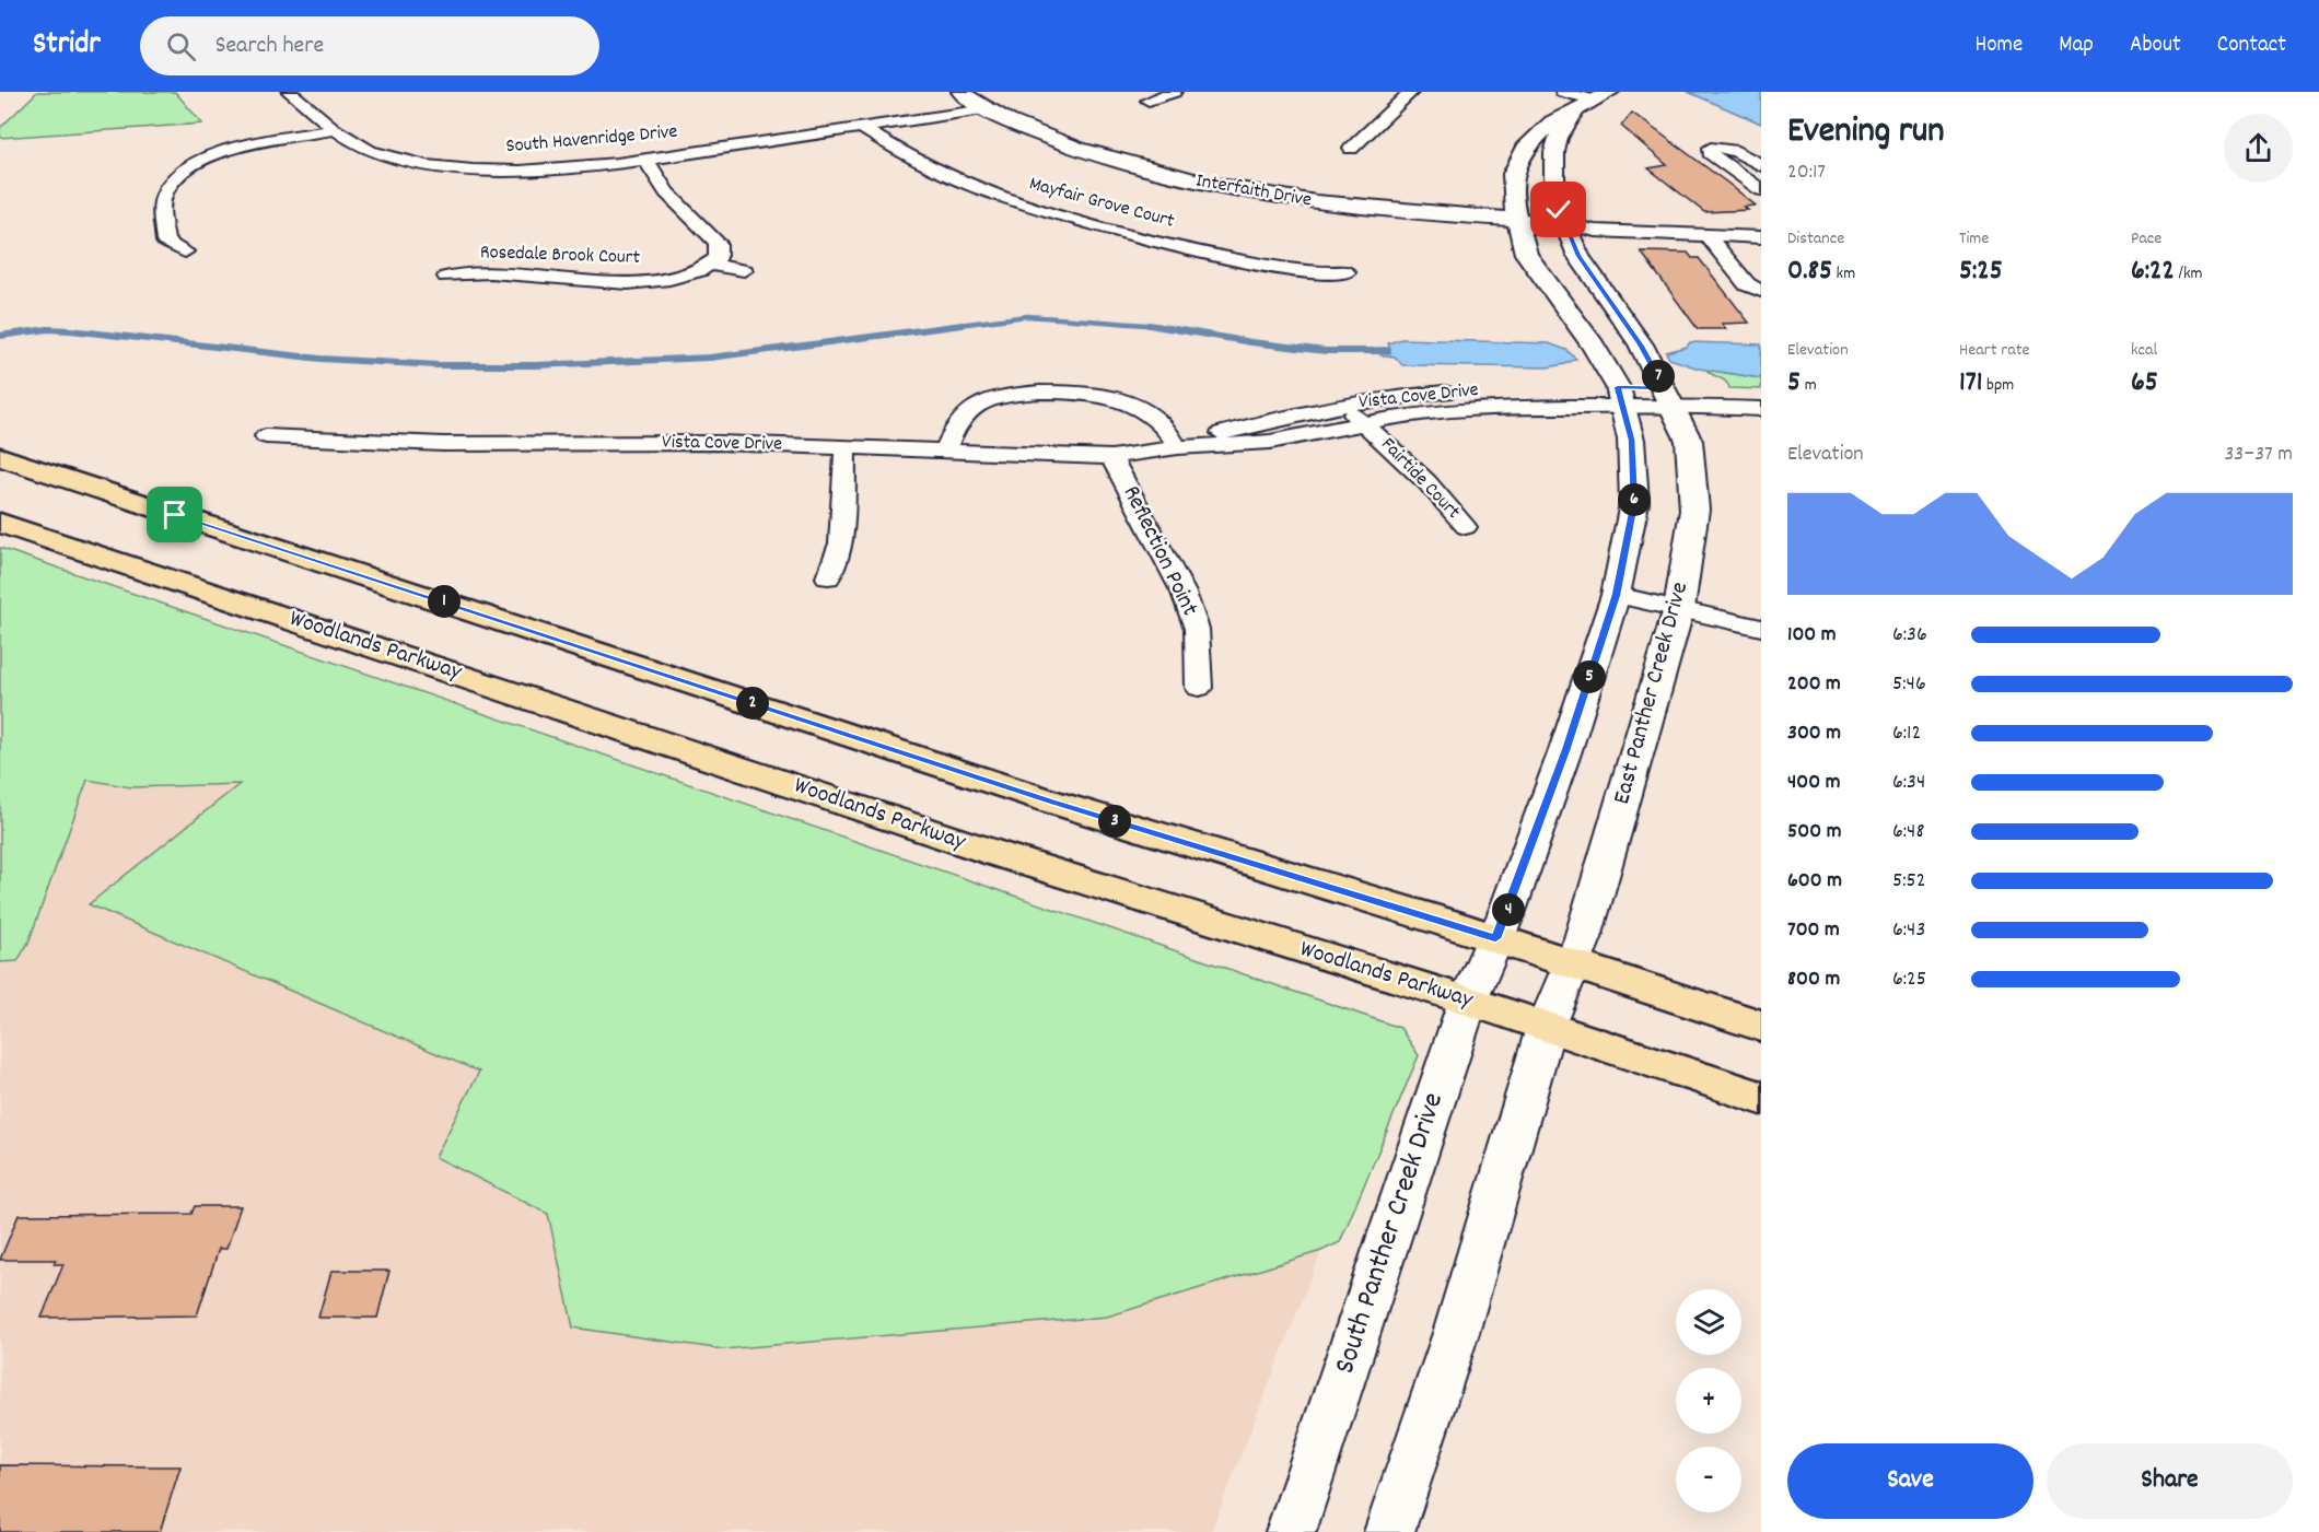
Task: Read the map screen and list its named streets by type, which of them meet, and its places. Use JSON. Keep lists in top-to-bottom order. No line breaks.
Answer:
{"streets":{"main road":["Woodlands Parkway"],"street":["South Havenridge Drive","Interfaith Drive","Mayfair Grove Court","Rosedale Brook Court","Vista Cove Drive","Fairtide Court","Reflection Point","East Panther Creek Drive","South Panther Creek Drive"]},"crossings":[["South Havenridge Drive","Interfaith Drive"],["South Havenridge Drive","Mayfair Grove Court"],["Interfaith Drive","East Panther Creek Drive"],["Vista Cove Drive","Fairtide Court"],["Vista Cove Drive","Reflection Point"],["Vista Cove Drive","East Panther Creek Drive"],["Woodlands Parkway","East Panther Creek Drive"],["Woodlands Parkway","South Panther Creek Drive"],["East Panther Creek Drive","South Panther Creek Drive"]],"page":{"header":"Stridr","search":"Search here","nav":["Home","Map","About","Contact"],"heading":["Evening run","20:17"],"stats":[["Distance","0.85 km"],["Time","5:25"],["Pace","6:22 /km"],["Elevation","5 m"],["Heart rate","171 bpm"],["kcal","65"]],"pins":["7","6","1","5","2","3","4"],"chart":["Elevation","33–37 m"],"list":[{"name":"100 m","note":"6:36"},{"name":"200 m","note":"5:46"},{"name":"300 m","note":"6:12"},{"name":"400 m","note":"6:34"},{"name":"500 m","note":"6:48"},{"name":"600 m","note":"5:52"},{"name":"700 m","note":"6:43"},{"name":"800 m","note":"6:25"}],"map_buttons":["+","−"],"buttons":["Save","Share"]}}
